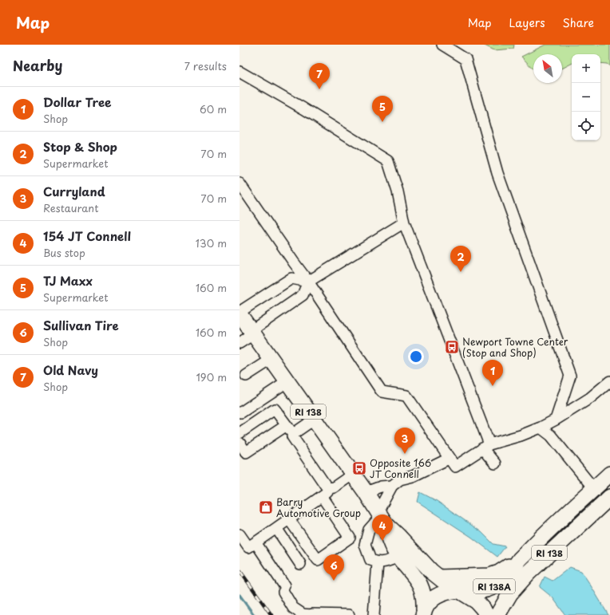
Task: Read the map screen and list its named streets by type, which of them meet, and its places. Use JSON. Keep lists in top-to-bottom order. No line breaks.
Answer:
{"streets":{"highway":["RI 138","RI 138A"]},"crossings":[["RI 138","RI 138A"]],"places":{"bus stop":["Newport Towne Center (Stop and Shop)","Opposite 166 JT Connell"],"shop":["Barry Automotive Group"]},"north":"top left","page":{"header":"Map","nav":["Map","Layers","Share"],"heading":["Nearby","7 results"],"map_buttons":["+","−"],"pins":["7","5","2","1","3","4","6"],"list":[{"mark":"1","name":"Dollar Tree","note":"Shop","value":"60 m"},{"mark":"2","name":"Stop & Shop","note":"Supermarket","value":"70 m"},{"mark":"3","name":"Curryland","note":"Restaurant","value":"70 m"},{"mark":"4","name":"154 JT Connell","note":"Bus stop","value":"130 m"},{"mark":"5","name":"TJ Maxx","note":"Supermarket","value":"160 m"},{"mark":"6","name":"Sullivan Tire","note":"Shop","value":"160 m"},{"mark":"7","name":"Old Navy","note":"Shop","value":"190 m"}]}}
